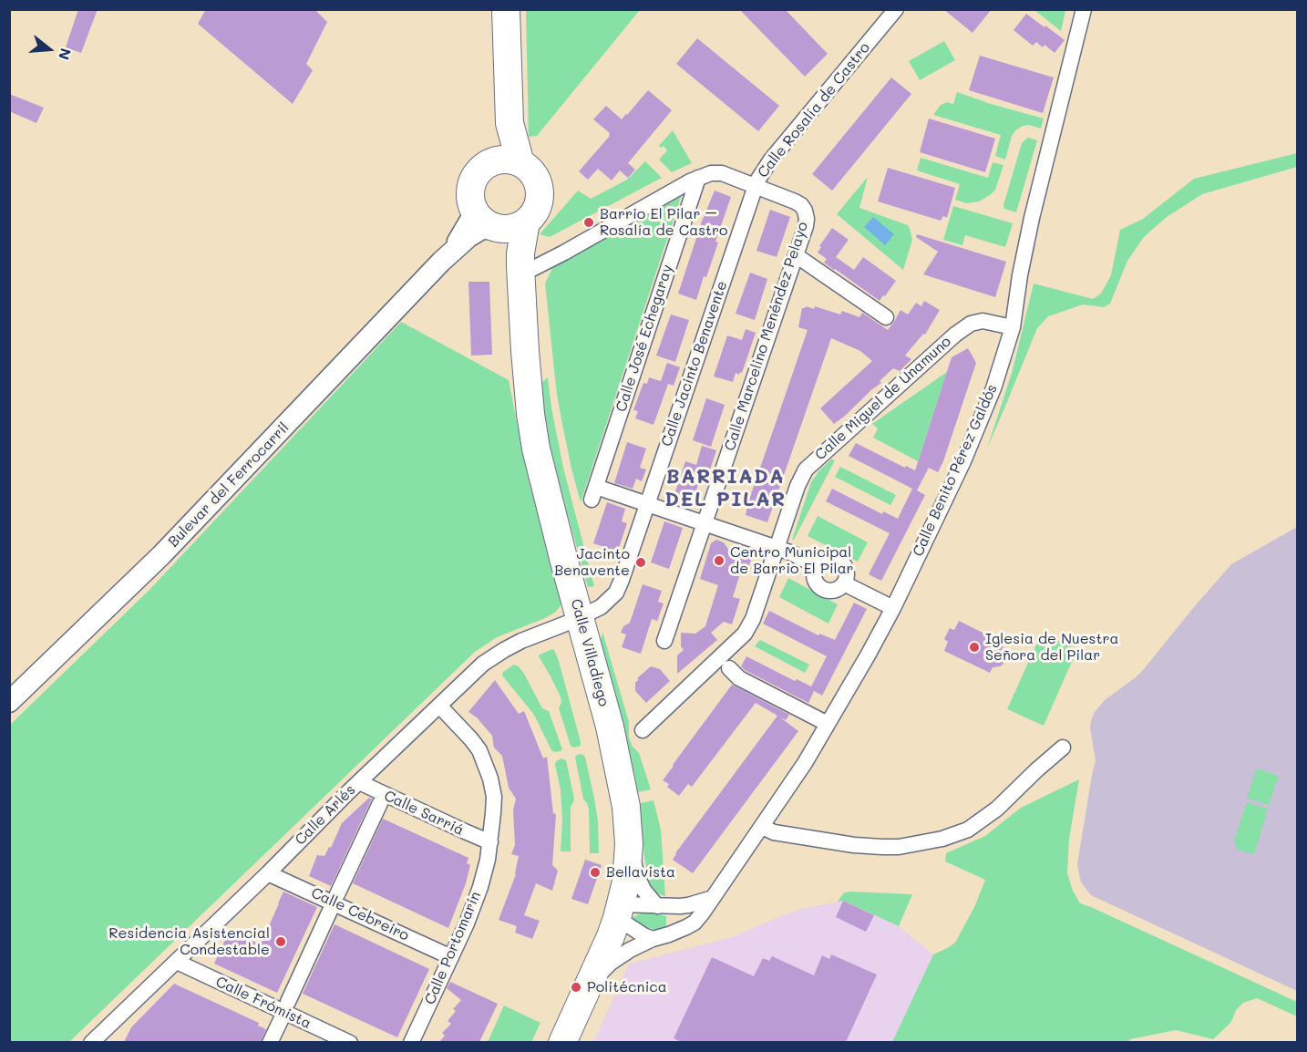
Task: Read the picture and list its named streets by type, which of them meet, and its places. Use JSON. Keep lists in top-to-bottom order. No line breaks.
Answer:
{"streets":{"highway":["Calle Villadiego"],"main road":["Bulevar del Ferrocarril"],"street":["Calle Rosalía de Castro","Calle Marcelino Menéndez Pelayo","Calle José Echegaray","Calle Jacinto Benavente","Calle Miguel de Unamuno","Calle Benito Pérez Galdós","Calle Sarriá","Calle Arlés","Calle Cebreiro","Calle Portomarín","Calle Frómista"]},"crossings":[["Calle Rosalía de Castro","Calle Marcelino Menéndez Pelayo"],["Calle Rosalía de Castro","Calle José Echegaray"],["Calle Rosalía de Castro","Calle Jacinto Benavente"],["Calle Rosalía de Castro","Calle Villadiego"],["Calle Marcelino Menéndez Pelayo","Calle Jacinto Benavente"],["Calle José Echegaray","Calle Jacinto Benavente"],["Calle Jacinto Benavente","Calle Villadiego"],["Calle Jacinto Benavente","Calle Arlés"],["Calle Miguel de Unamuno","Calle Benito Pérez Galdós"],["Calle Benito Pérez Galdós","Calle Villadiego"],["Bulevar del Ferrocarril","Calle Villadiego"],["Calle Villadiego","Calle Arlés"],["Calle Sarriá","Calle Arlés"],["Calle Sarriá","Calle Portomarín"],["Calle Arlés","Calle Cebreiro"],["Calle Arlés","Calle Portomarín"],["Calle Arlés","Calle Frómista"],["Calle Cebreiro","Calle Portomarín"]],"districts":["BARRIADA DEL PILAR"],"places":["Barrio El Pilar – Rosalía de Castro","Centro Municipal de Barrio El Pilar","Jacinto Benavente","Iglesia de Nuestra Señora del Pilar","Bellavista","Residencia Asistencial Condestable","Politécnica"],"north":"right"}
